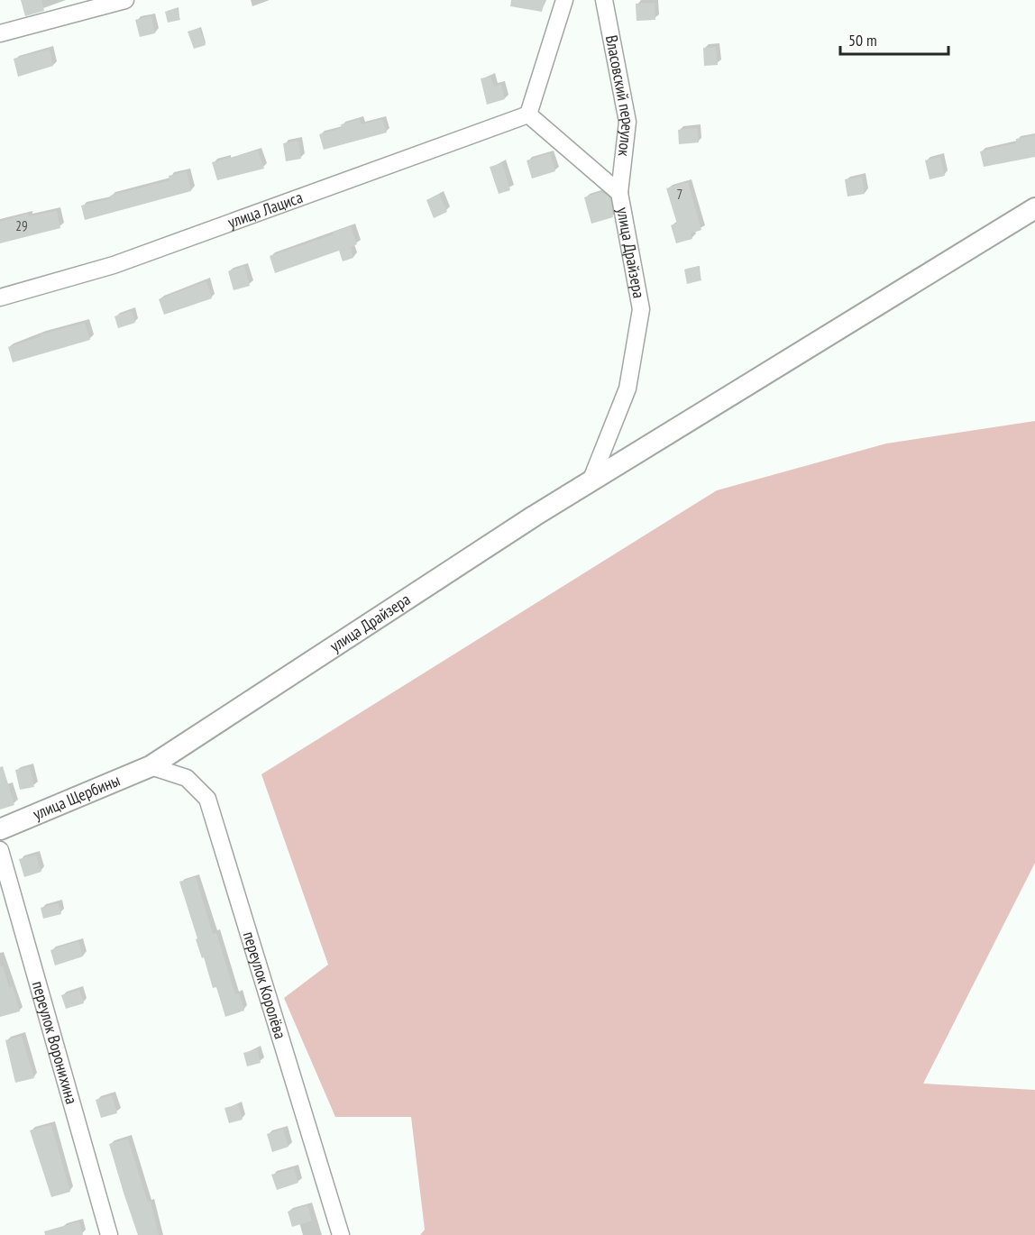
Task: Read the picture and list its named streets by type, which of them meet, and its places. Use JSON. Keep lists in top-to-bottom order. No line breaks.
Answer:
{"streets":{"street":["Власовский переулок","улица Лациса","улица Драйзера","улица Щербины","переулок Королёва","переулок Воронихина"]},"crossings":[["Власовский переулок","улица Драйзера"],["улица Лациса","улица Драйзера"],["улица Драйзера","улица Щербины"],["улица Драйзера","переулок Королёва"],["улица Щербины","переулок Королёва"]],"house_numbers":["7","29"],"scale_bar":"50 m"}
